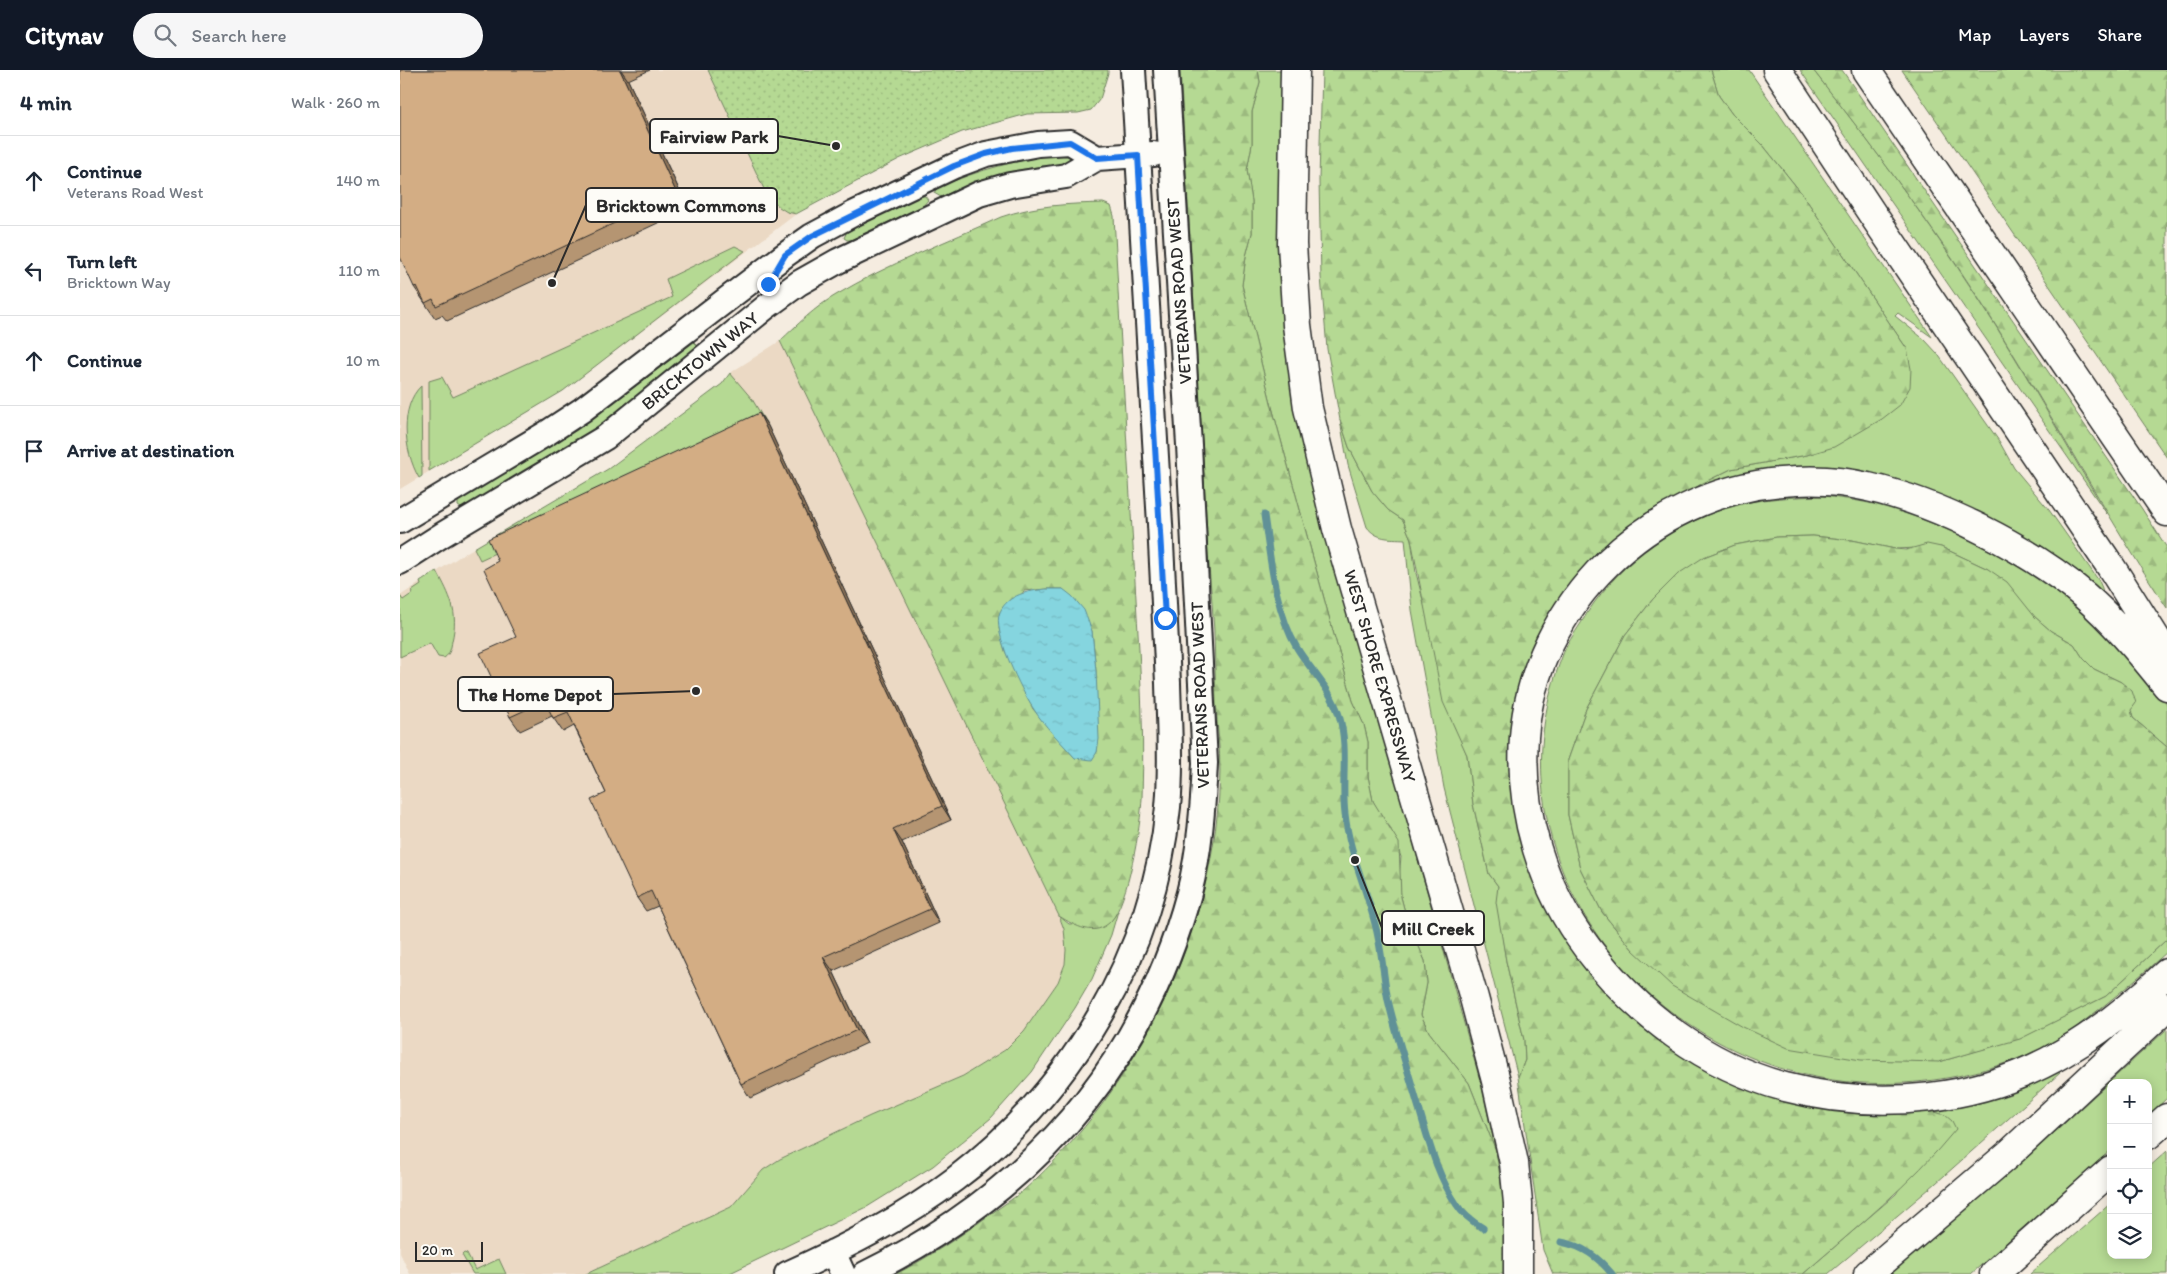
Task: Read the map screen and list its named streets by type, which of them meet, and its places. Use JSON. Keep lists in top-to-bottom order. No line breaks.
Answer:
{"streets":{"highway":["WEST SHORE EXPRESSWAY"],"street":["VETERANS ROAD WEST","BRICKTOWN WAY"]},"crossings":[["VETERANS ROAD WEST","BRICKTOWN WAY"]],"places":["Fairview Park","Bricktown Commons","The Home Depot","Mill Creek"],"scale_bar":"20 m","page":{"header":"Citynav","search":"Search here","nav":["Map","Layers","Share"],"heading":["4 min","Walk · 260 m"],"list":[["Continue","Veterans Road West","140 m"],["Turn left","Bricktown Way","110 m"],["Continue","10 m"],"Arrive at destination"],"map_buttons":["+","−"],"scale":"20 m"}}
